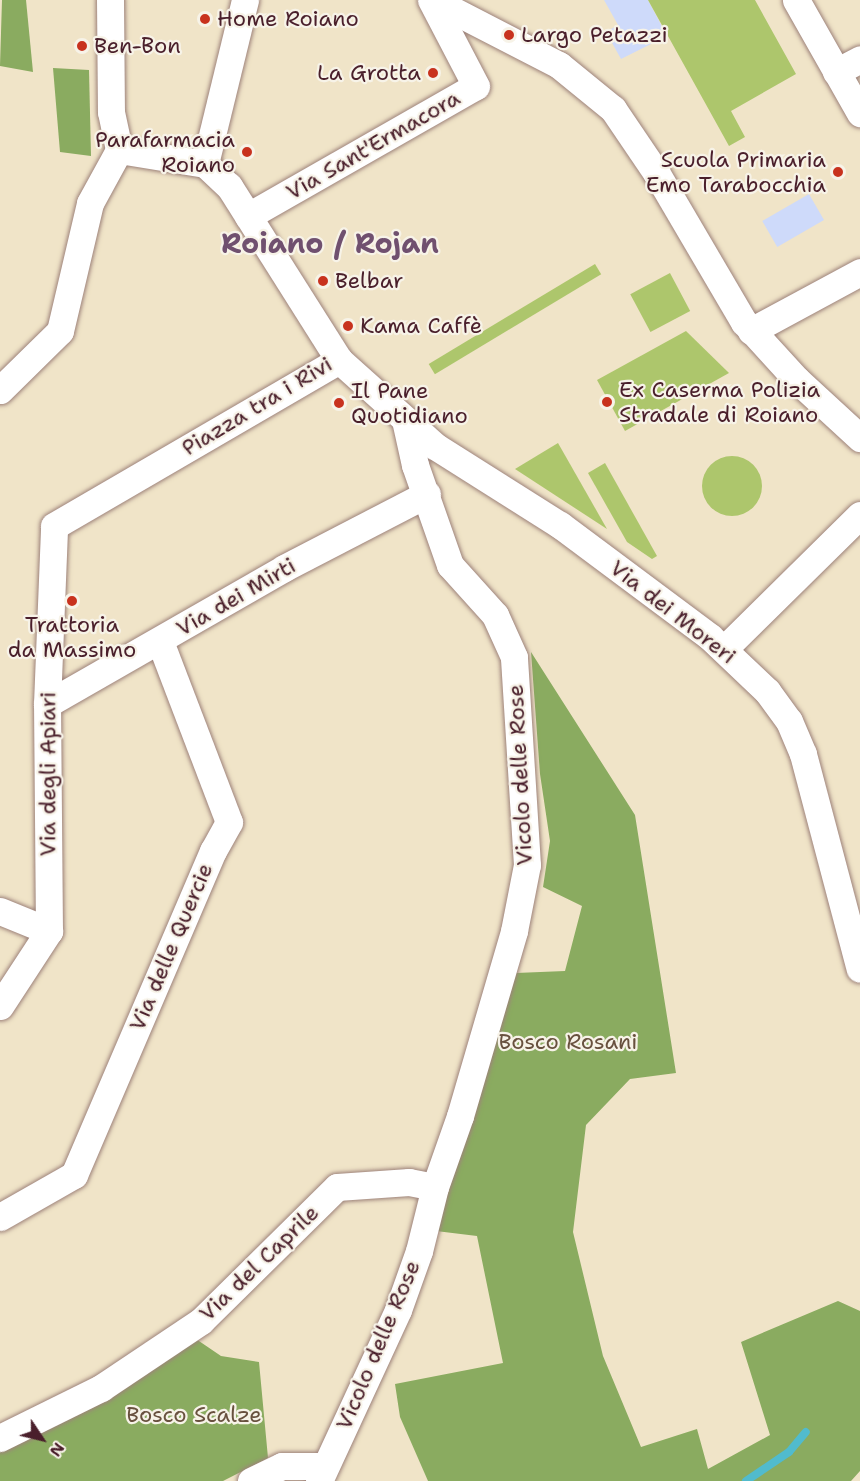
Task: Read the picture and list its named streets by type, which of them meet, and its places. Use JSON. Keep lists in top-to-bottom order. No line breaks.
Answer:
{"streets":{"street":["Via Sant'Ermacora","Piazza tra i Rivi","Via dei Mirti","Via dei Moreri","Via degli Apiari","Vicolo delle Rose","Via delle Quercie","Via del Caprile"]},"crossings":[["Via Sant'Ermacora","Piazza tra i Rivi"],["Piazza tra i Rivi","Via dei Moreri"],["Piazza tra i Rivi","Via degli Apiari"],["Via dei Mirti","Via degli Apiari"],["Via dei Mirti","Vicolo delle Rose"],["Via dei Mirti","Via delle Quercie"],["Via dei Moreri","Vicolo delle Rose"],["Vicolo delle Rose","Via del Caprile"]],"districts":["Roiano / Rojan"],"parks":["Bosco Rosani","Bosco Scalze"],"places":["Home Roiano","Largo Petazzi","Ben-Bon","La Grotta","Parafarmacia Roiano","Scuola Primaria Emo Tarabocchia","Belbar","Kama Caffè","Ex Caserma Polizia Stradale di Roiano","Il Pane Quotidiano","Trattoria da Massimo"],"north":"bottom right"}
